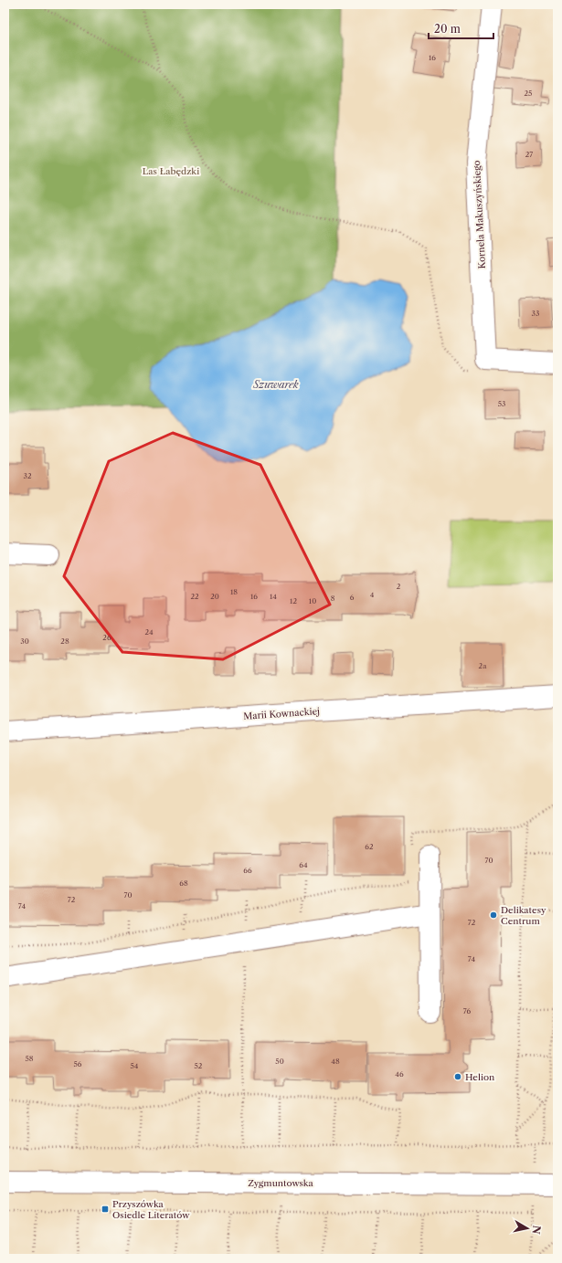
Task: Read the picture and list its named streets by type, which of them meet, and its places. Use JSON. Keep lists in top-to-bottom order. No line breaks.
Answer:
{"streets":{"street":["Kornela Makuszyńskiego","Marii Kownackiej","Zygmuntowska"]},"water":["Szuwarek"],"parks":["Las Łabędzki"],"places":{"other":["Delikatesy Centrum","Helion"],"transit":["Przyszówka Osiedle Literatów"]},"house_numbers":["16","25","27","33","53","32","2","18","4","22","20","16","14","6","8","12","10","24","26","30","28","2a","62","70","64","66","68","70","72","74","72","74","76","58","50","48","56","54","52","46"],"scale_bar":"20 m","north":"right"}
